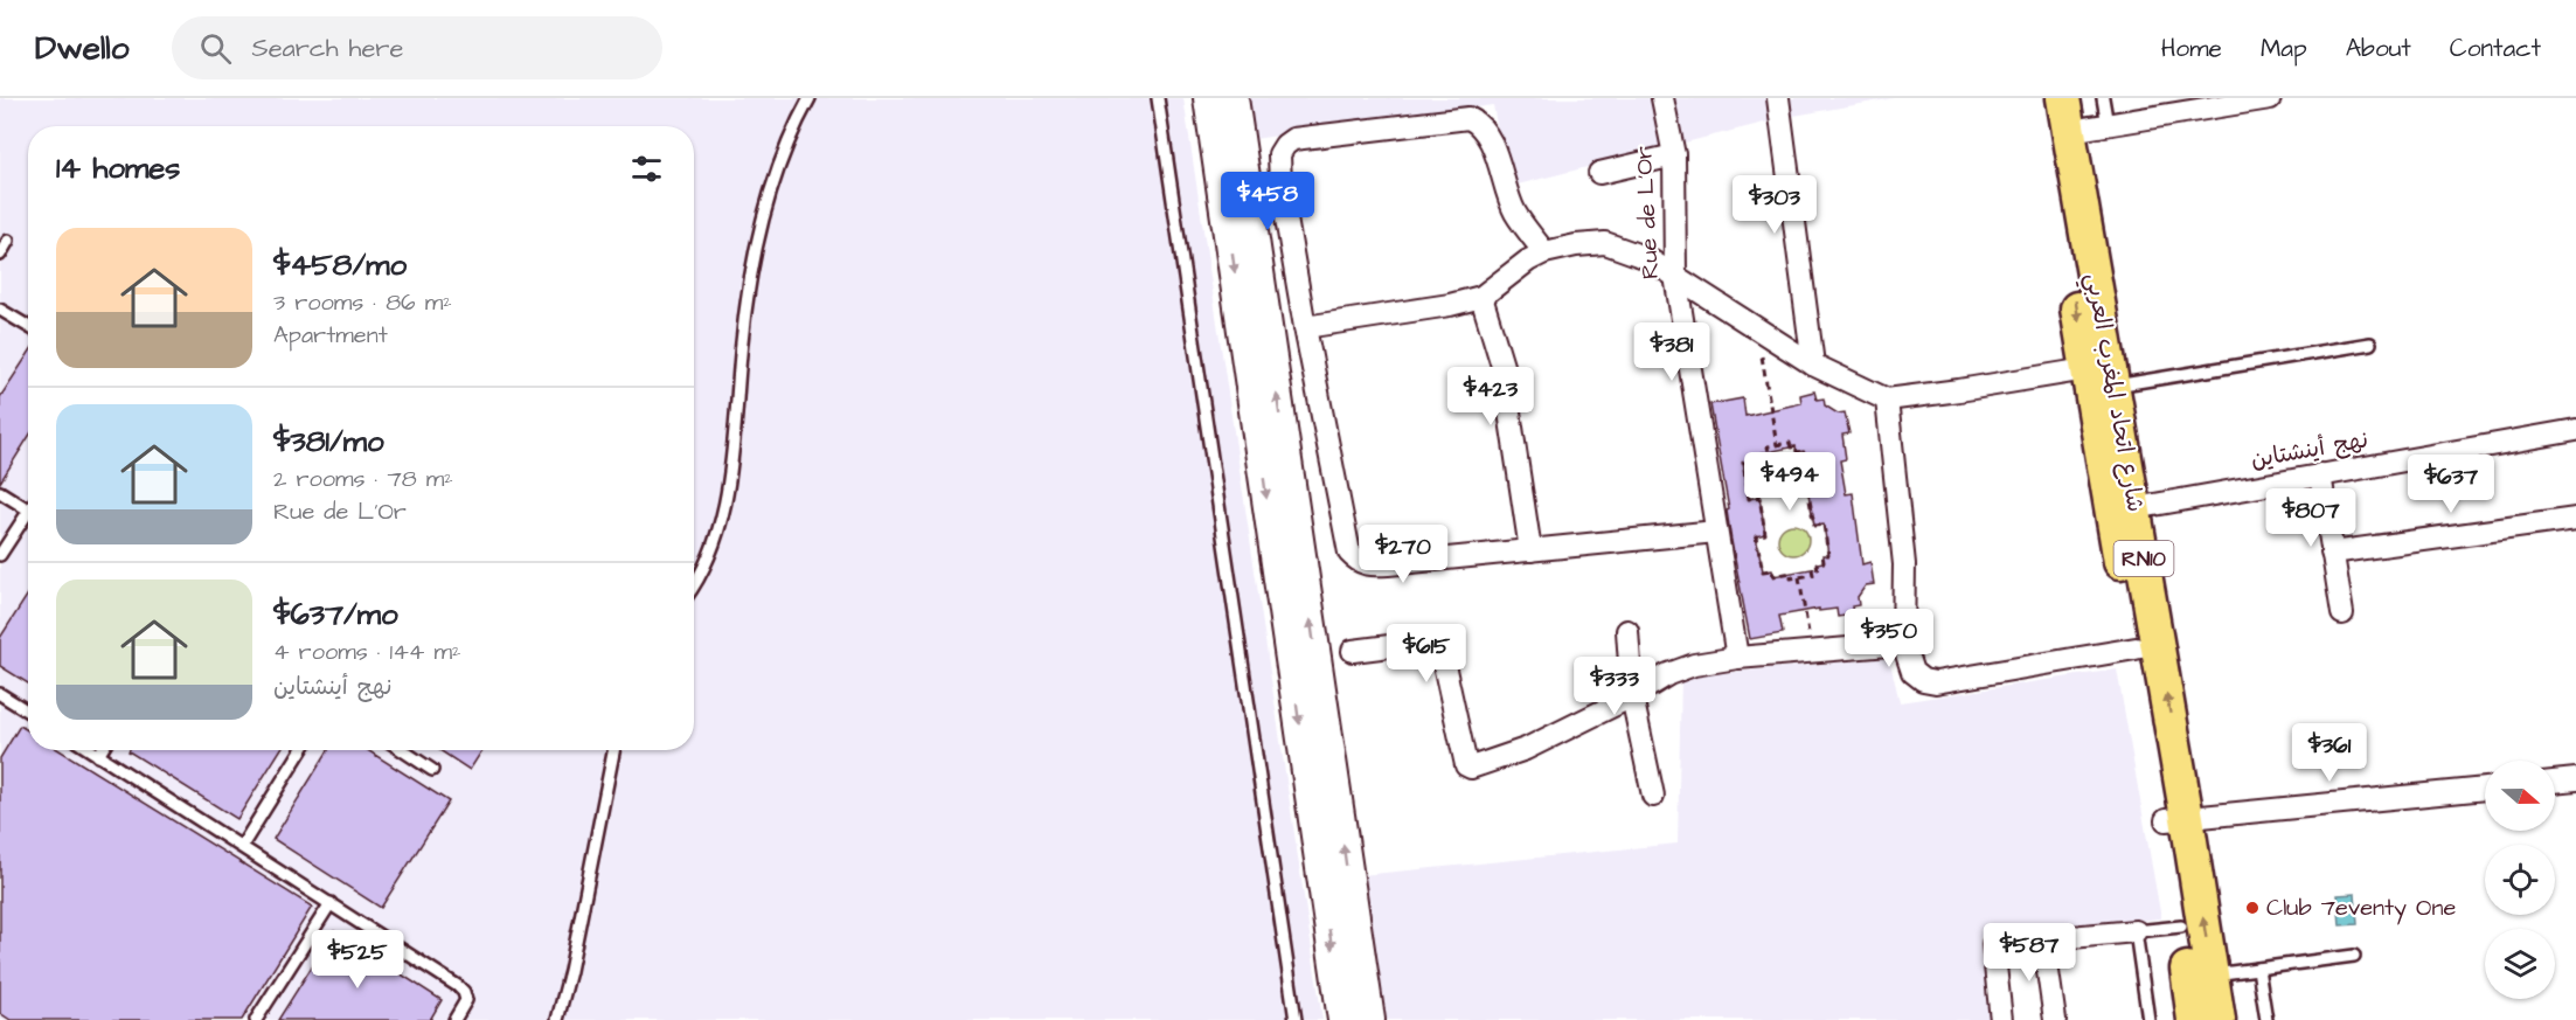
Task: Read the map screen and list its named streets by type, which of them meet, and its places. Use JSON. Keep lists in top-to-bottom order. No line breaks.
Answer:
{"streets":{"main road":["شارع اتحاد المغرب العربي","RN10"],"street":["Rue de L'Or","نهج أينشتاين"]},"crossings":[["شارع اتحاد المغرب العربي","نهج أينشتاين"]],"places":["Club 7eventy One"],"north":"right","page":{"header":"Dwello","search":"Search here","nav":["Home","Map","About","Contact"],"heading":"14 homes","price":["$458","$303","$381","$423","$494","$637","$807","$270","$350","$615","$333","$361","$587","$525"],"list":[{"name":"$458/mo","note":"3 rooms · 86 m² · Apartment"},{"name":"$381/mo","note":"2 rooms · 78 m² · Rue de L'Or"},{"name":"$637/mo","note":"4 rooms · 144 m² · نهج أينشتاين"}]}}
